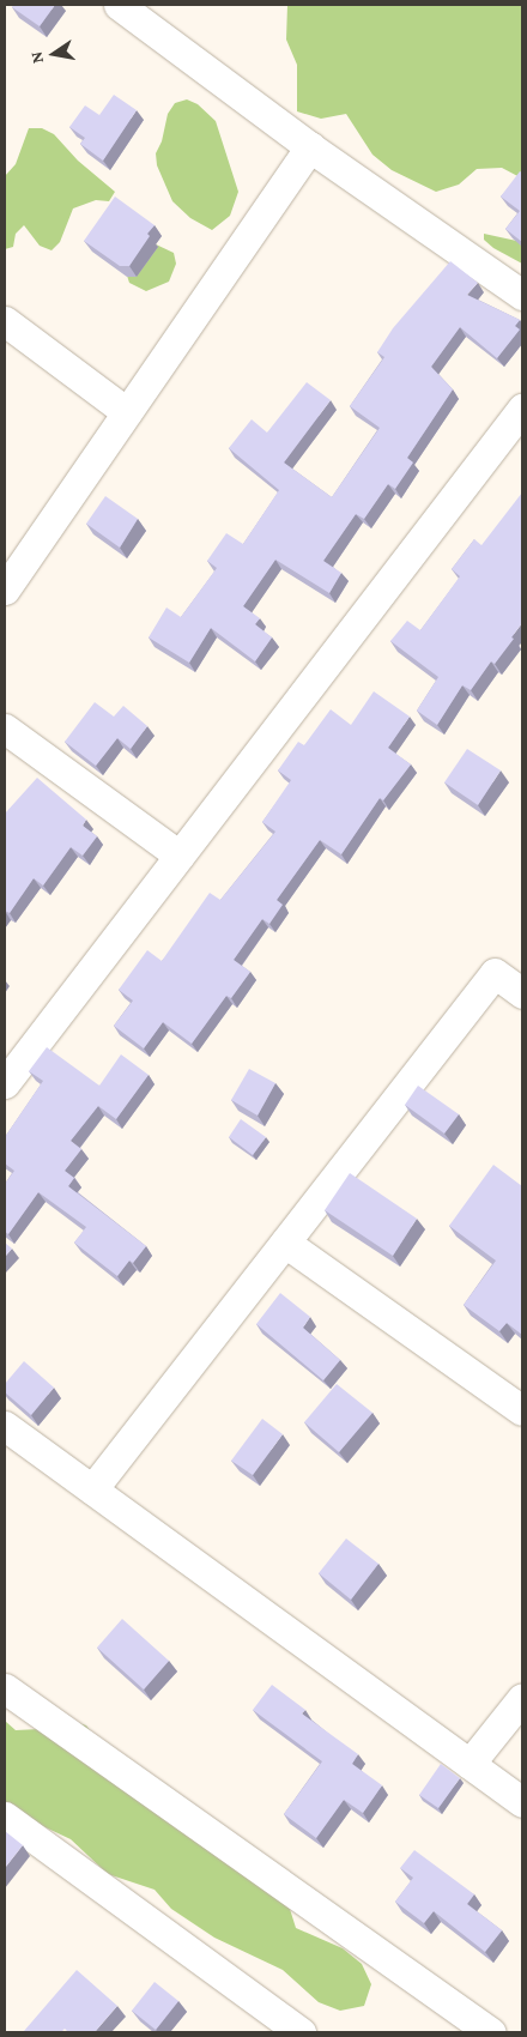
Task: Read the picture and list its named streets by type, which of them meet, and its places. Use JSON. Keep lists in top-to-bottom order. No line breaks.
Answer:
{"north":"left"}
